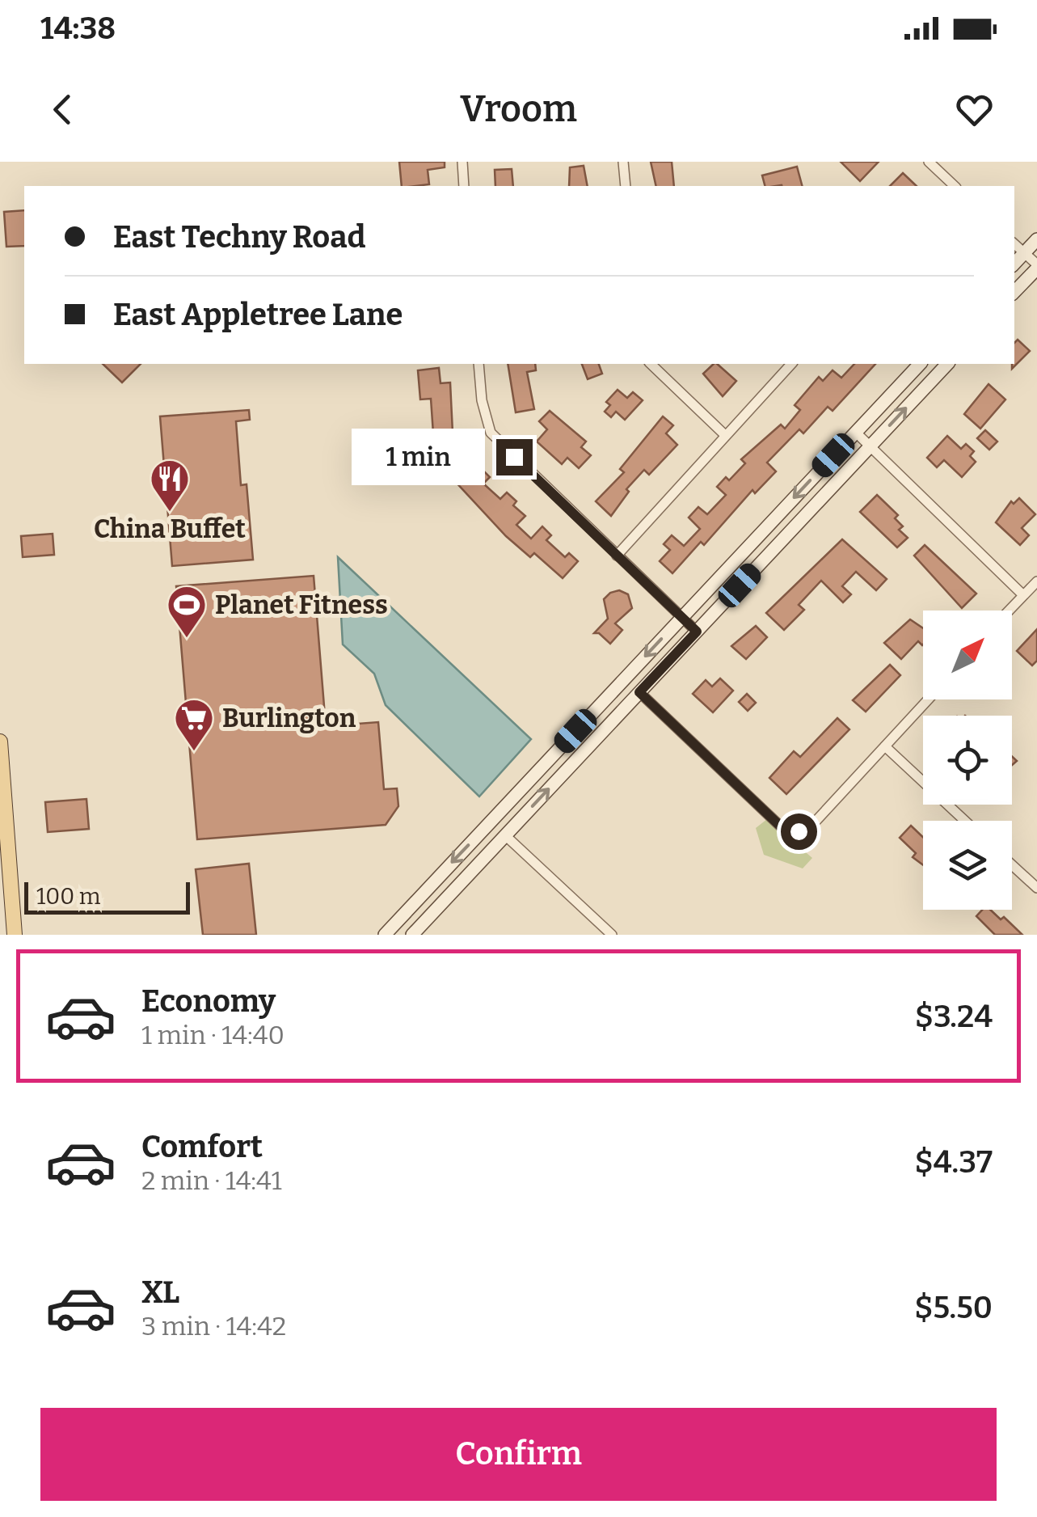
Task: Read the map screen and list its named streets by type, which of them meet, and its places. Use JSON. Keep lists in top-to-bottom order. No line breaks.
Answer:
{"places":{"restaurant":["China Buffet"],"sports":["Planet Fitness"],"supermarket":["Burlington"]},"scale_bar":"100 m","north":"top right","page":{"status":"14:38","header":"Vroom","banner":["East Techny Road","East Appletree Lane"],"bubble":"1 min","scale":"100 m","list":[{"name":"Economy","note":"1 min · 14:40","value":"$3.24"},{"name":"Comfort","note":"2 min · 14:41","value":"$4.37"},{"name":"XL","note":"3 min · 14:42","value":"$5.50"}],"buttons":"Confirm"}}
